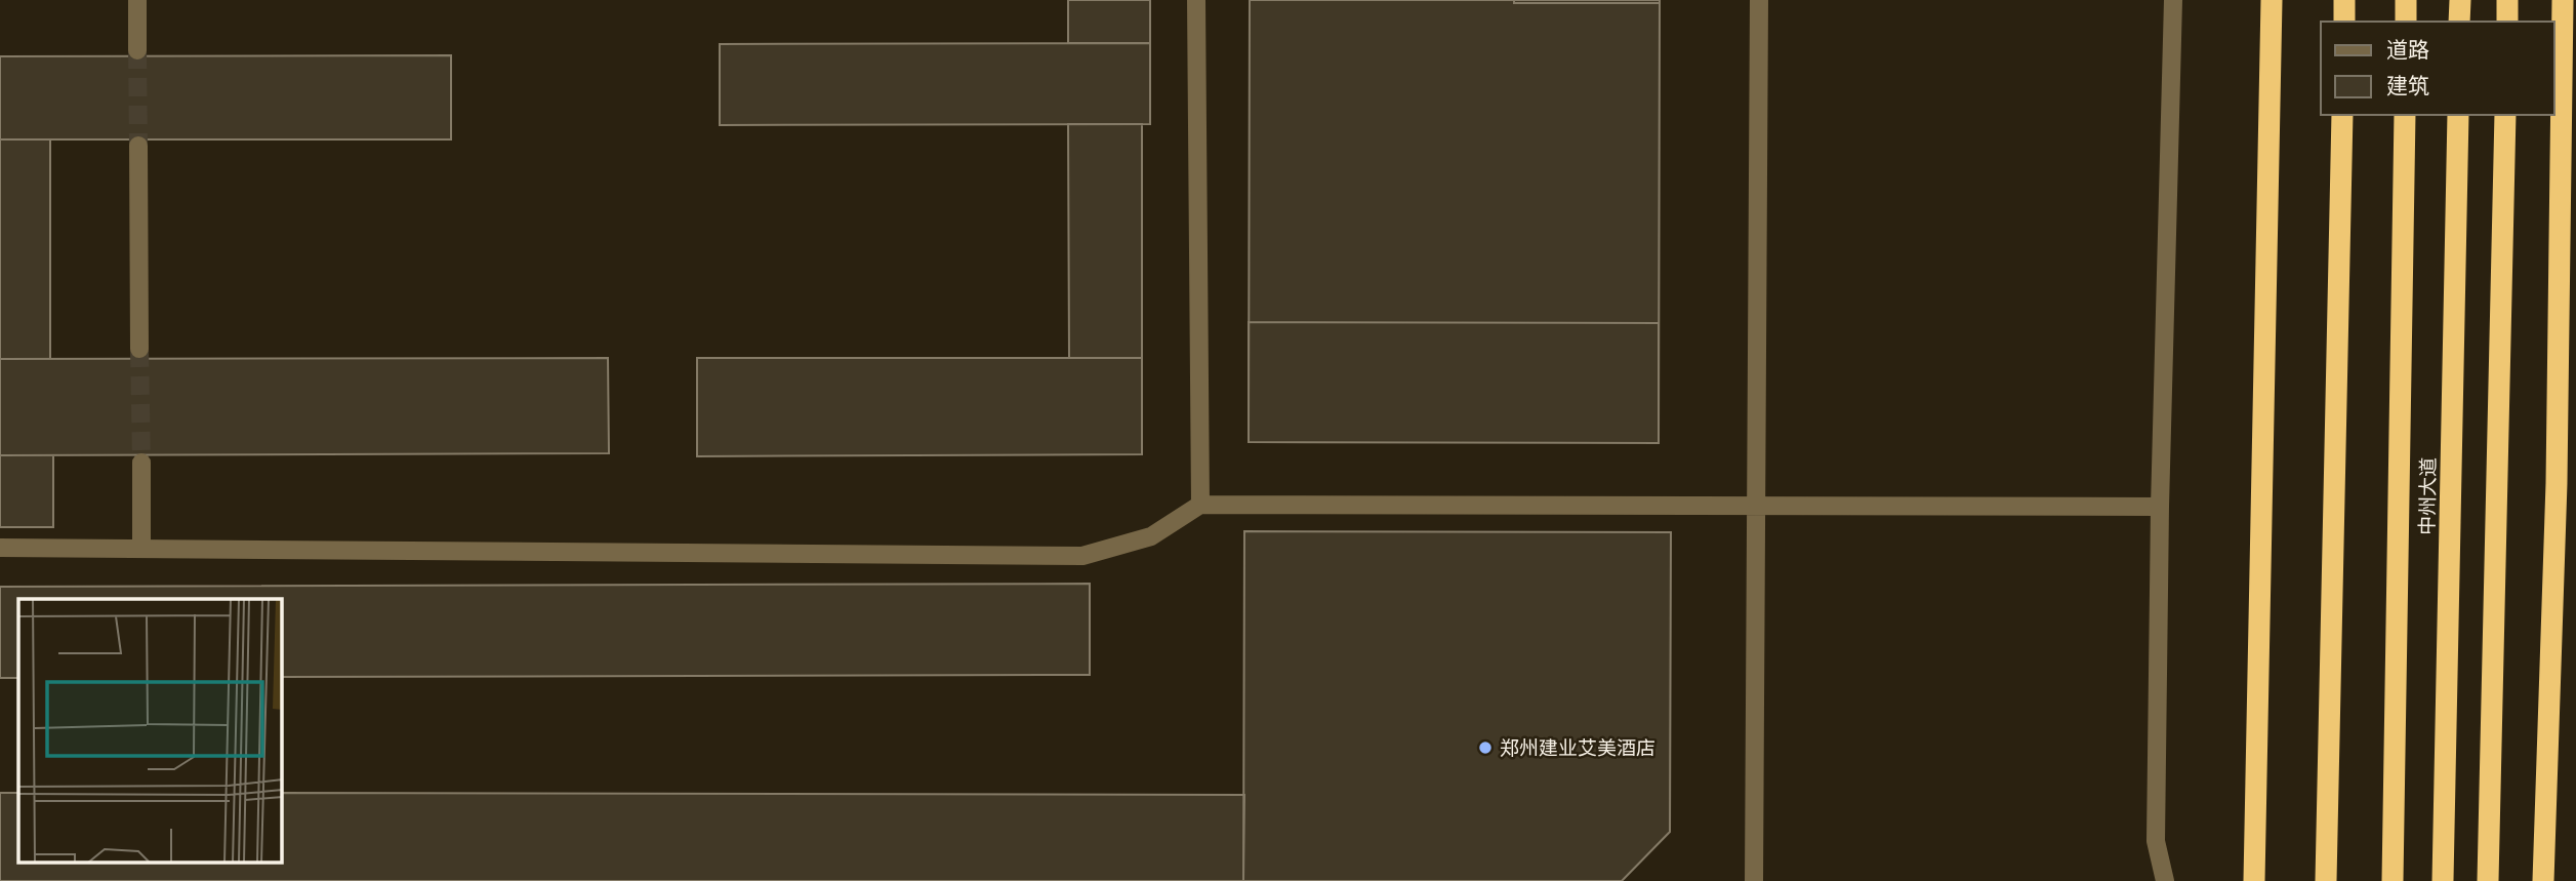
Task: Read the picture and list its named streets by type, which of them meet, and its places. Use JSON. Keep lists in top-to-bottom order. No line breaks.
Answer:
{"streets":{"highway":["中州大道"]},"places":["郑州建业艾美酒店"],"legend":["道路","建筑"]}
